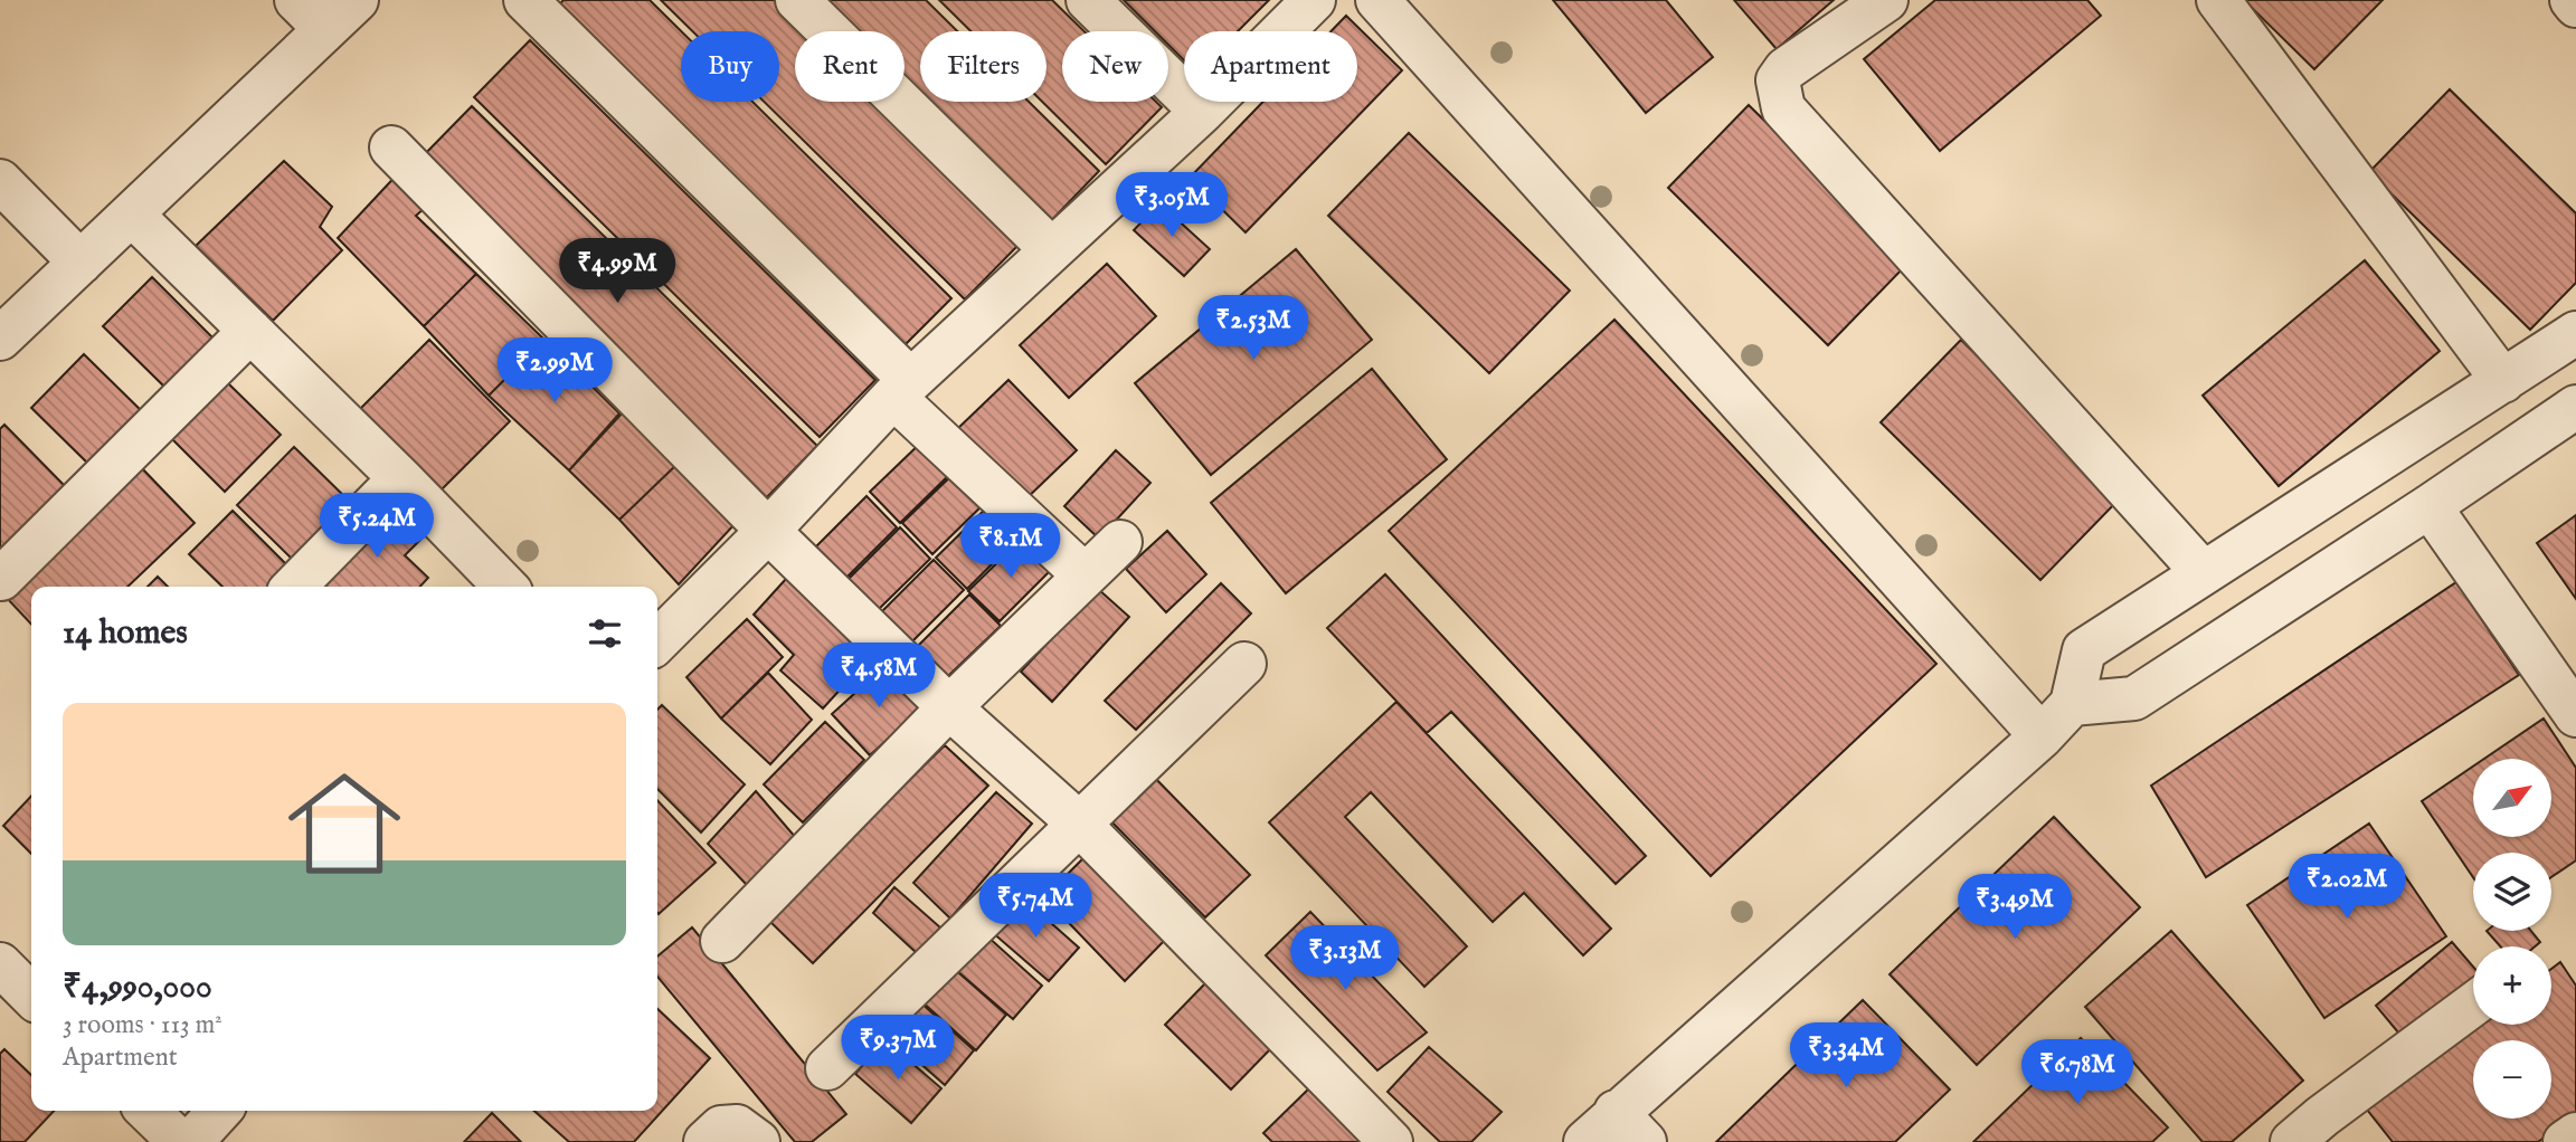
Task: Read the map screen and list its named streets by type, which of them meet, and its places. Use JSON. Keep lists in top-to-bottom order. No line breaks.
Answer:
{"north":"top right","page":{"chip":["Buy","Rent","Filters","New","Apartment"],"price":["₹3.05M","₹4.99M","₹2.53M","₹2.99M","₹5.24M","₹8.1M","₹4.58M","₹2.02M","₹5.74M","₹3.49M","₹3.13M","₹9.37M","₹3.34M","₹6.78M"],"heading":"14 homes","list":[{"name":"₹4,990,000","note":"3 rooms · 113 m² · Apartment"}],"map_buttons":["+","−"]}}
